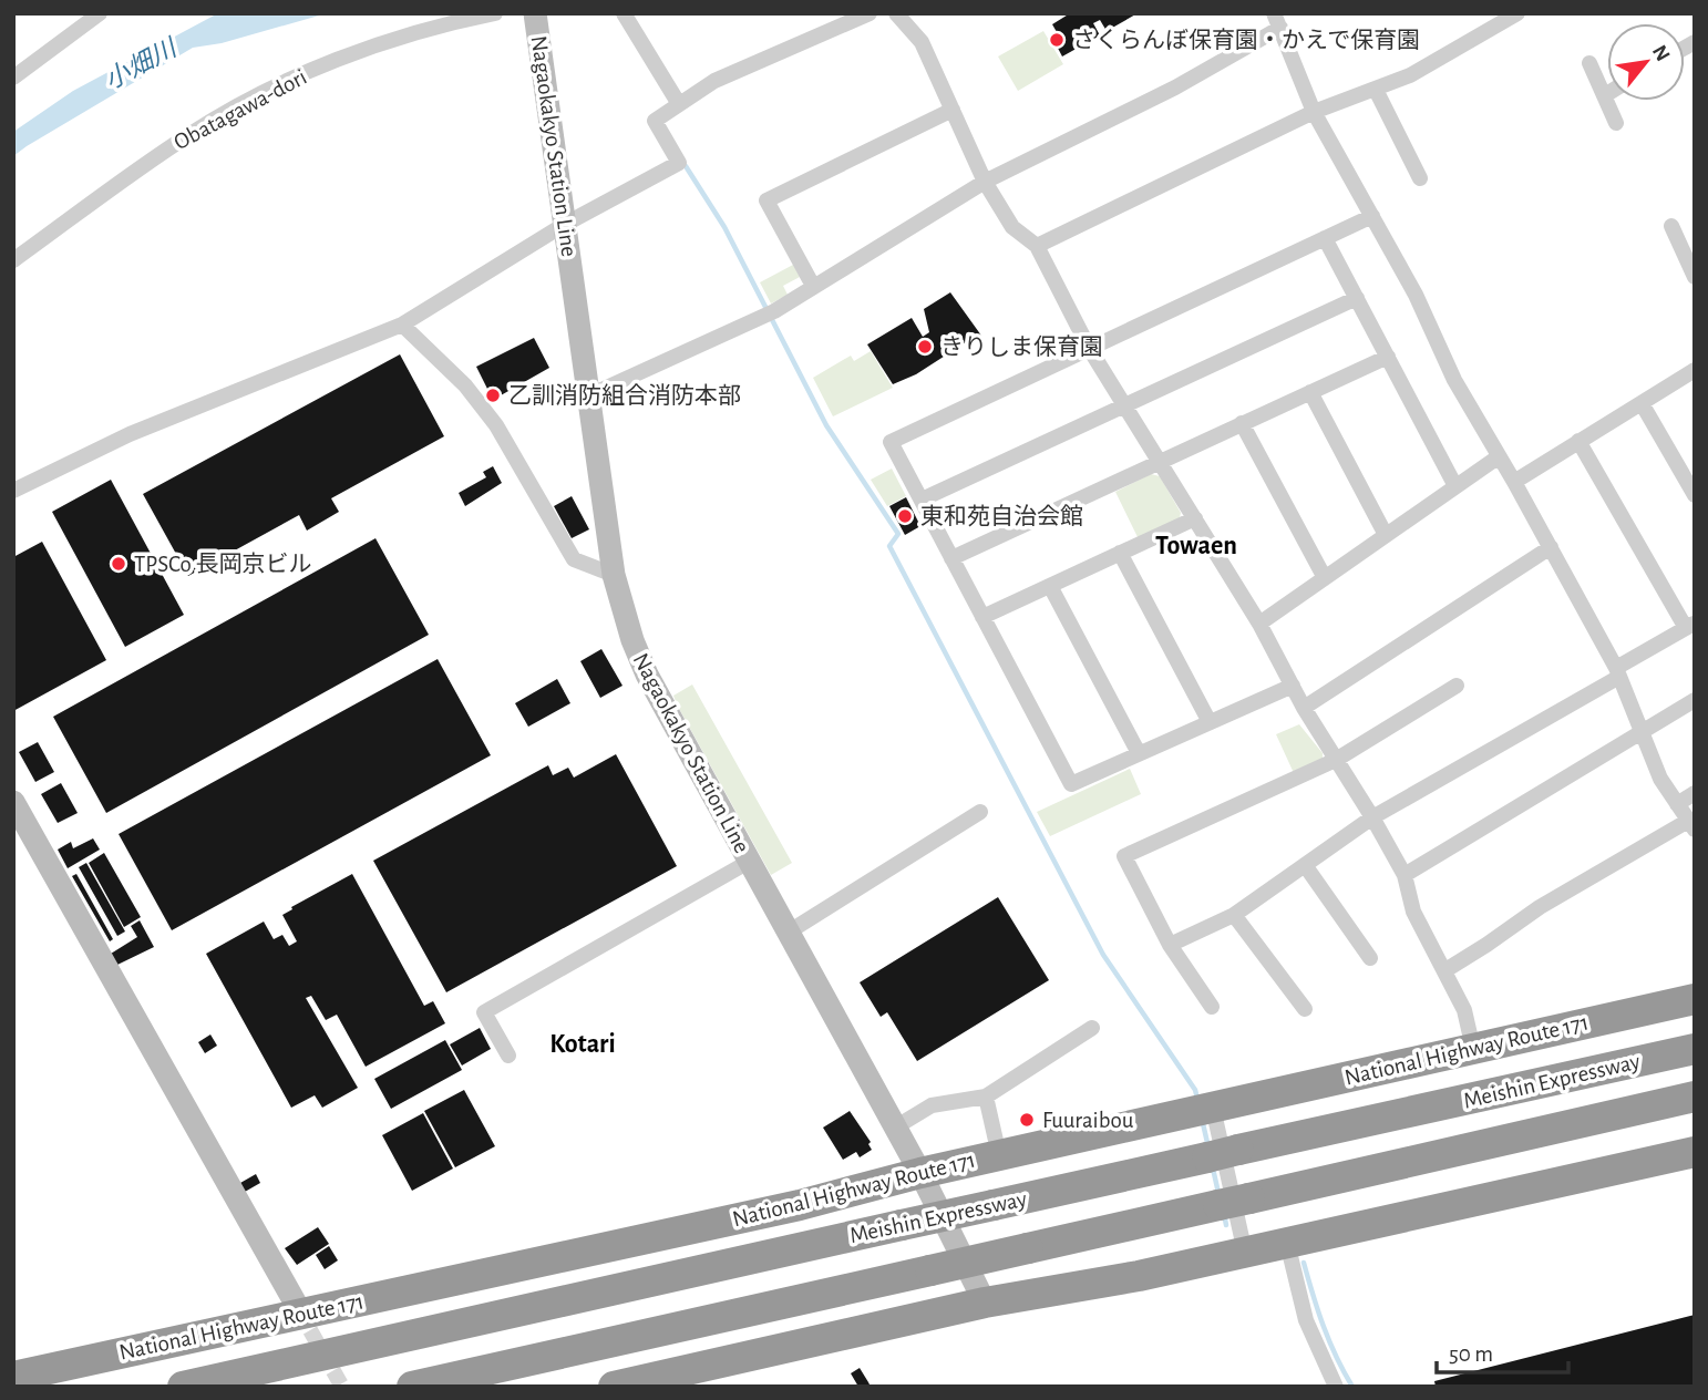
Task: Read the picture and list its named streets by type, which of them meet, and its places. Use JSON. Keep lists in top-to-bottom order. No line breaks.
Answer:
{"streets":{"highway":["National Highway Route 171","Meishin Expressway"],"main road":["Nagaokakyo Station Line"],"street":["Obatagawa-dori"]},"crossings":[["Nagaokakyo Station Line","National Highway Route 171"]],"districts":["Towaen","Kotari"],"water":["小畑川"],"places":["さくらんぼ保育園・かえで保育園","きりしま保育園","乙訓消防組合消防本部","東和苑自治会館","TPSCo 長岡京ビル","Fuuraibou"],"scale_bar":"50 m","north":"top right"}
